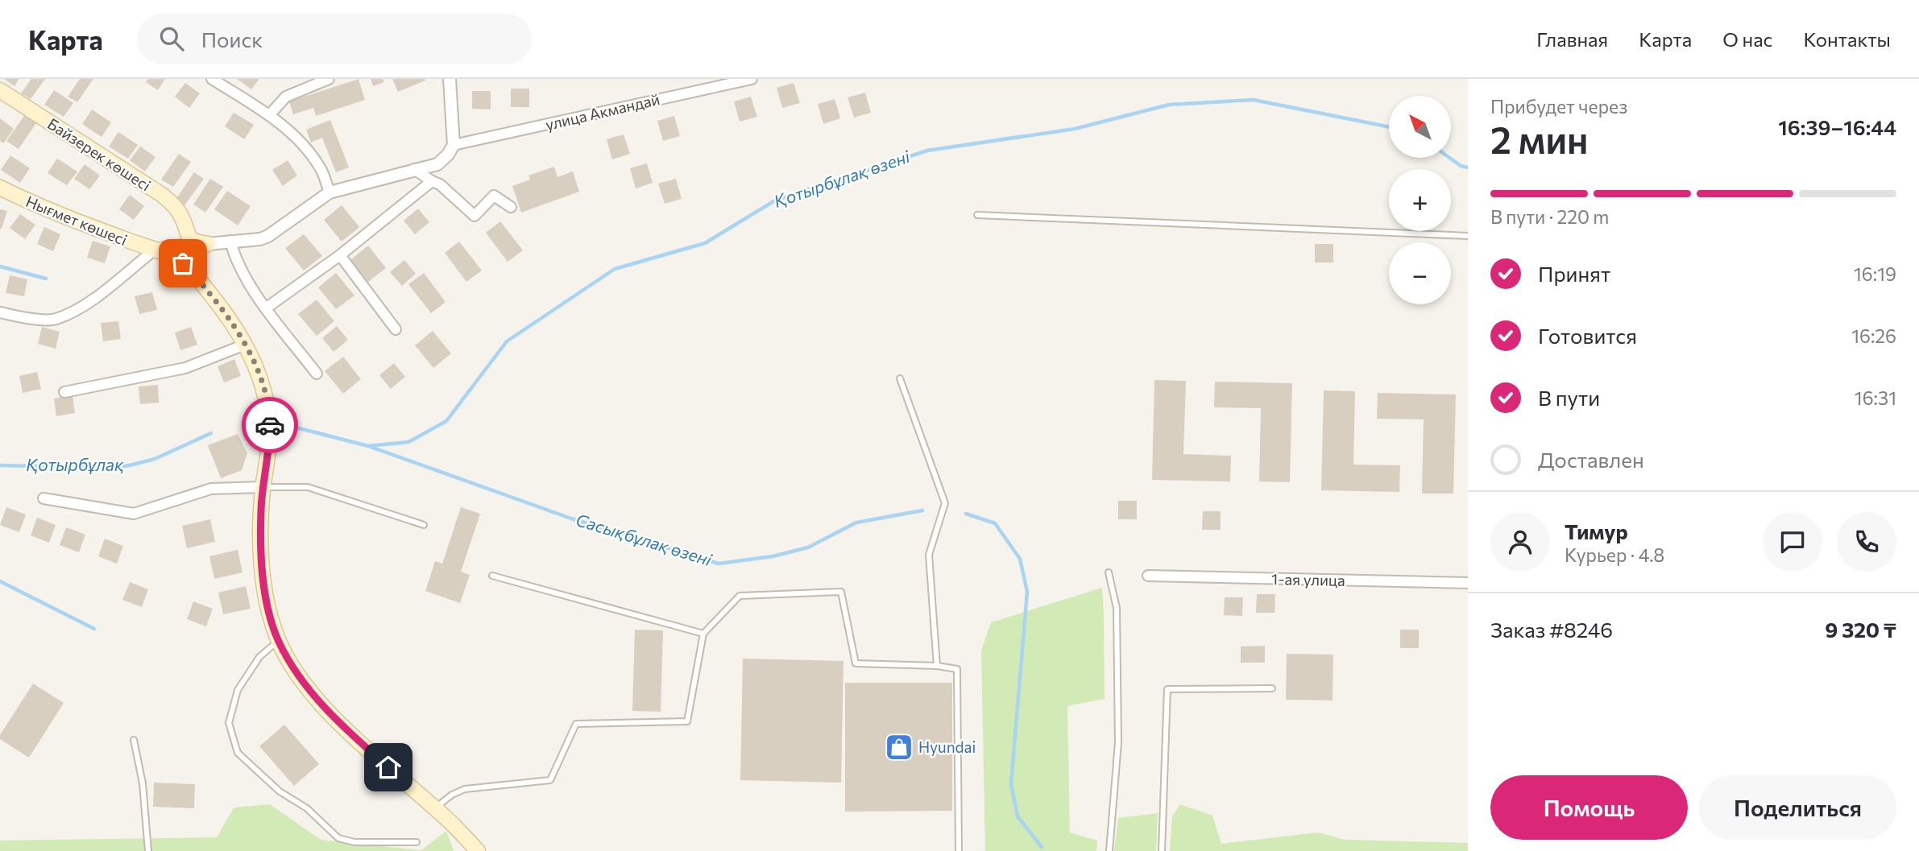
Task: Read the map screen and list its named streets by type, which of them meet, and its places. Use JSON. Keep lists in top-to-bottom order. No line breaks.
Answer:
{"streets":{"main road":["Байзерек көшесі","Нығмет көшесі"],"street":["улица Акмандай","1-ая улица"]},"water":["Қотырбұлақ өзені","Қотырбұлақ","Сасықбұлақ өзені"],"places":{"shop":["Hyundai"]},"north":"top left","page":{"header":"Карта","search":"Поиск","nav":["Главная","Карта","О нас","Контакты"],"heading":["2 мин","Прибудет через","16:39–16:44"],"panel":["Тимур","Курьер · 4.8","Заказ #8246","9 320 ₸"],"map_buttons":["+","−"],"bar":"В пути · 220 m","list":[["Принят","16:19"],["Готовится","16:26"],["В пути","16:31"],"Доставлен"],"buttons":["Помощь","Поделиться"]}}
